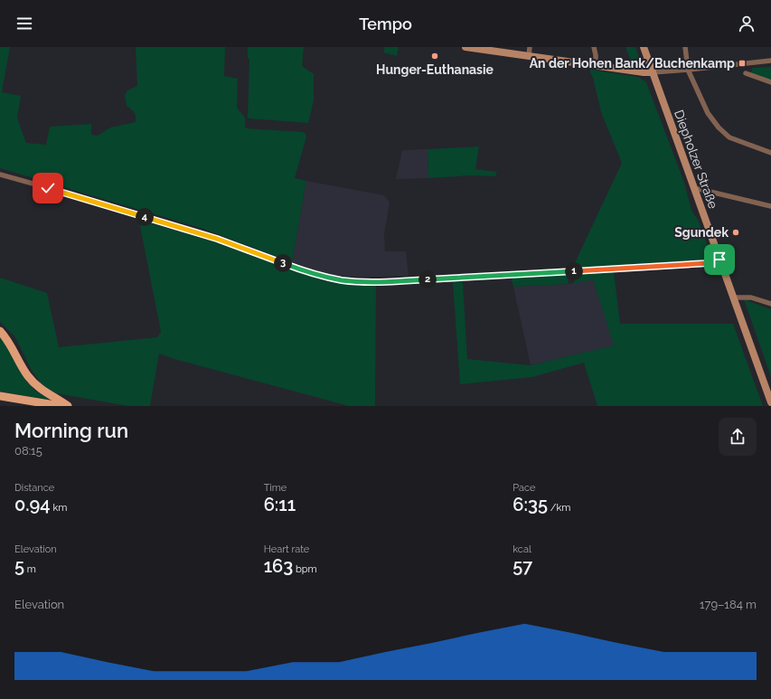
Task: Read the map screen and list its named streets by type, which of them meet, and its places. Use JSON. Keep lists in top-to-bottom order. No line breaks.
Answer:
{"streets":{"main road":["Diepholzer Straße"]},"places":{"other":["Hunger-Euthanasie","Sgundek"],"transit":["An der Hohen Bank/Buchenkamp"]},"page":{"header":"Tempo","pins":["4","3","1","2"],"heading":["Morning run","08:15"],"stats":[["Distance","0.94 km"],["Time","6:11"],["Pace","6:35 /km"],["Elevation","5 m"],["Heart rate","163 bpm"],["kcal","57"]],"chart":["Elevation","179–184 m"]}}
